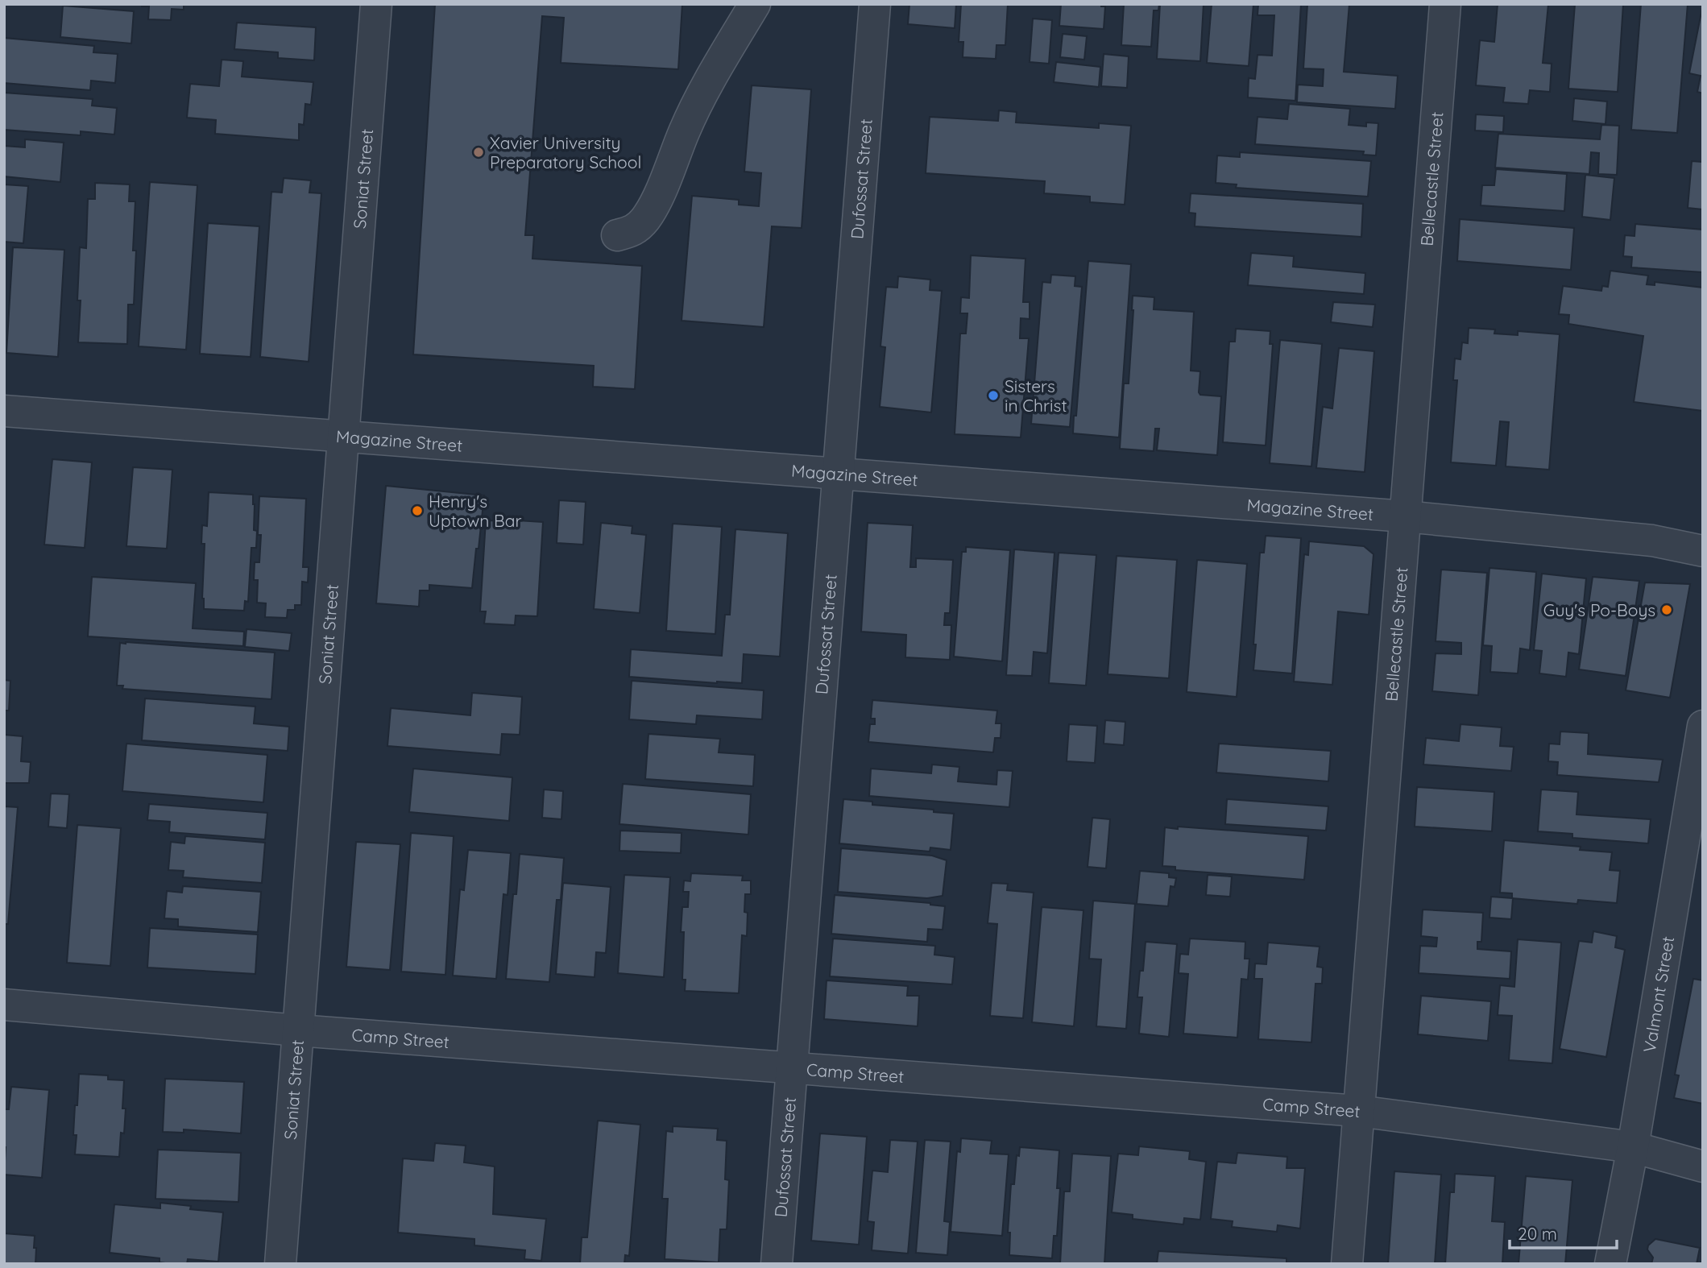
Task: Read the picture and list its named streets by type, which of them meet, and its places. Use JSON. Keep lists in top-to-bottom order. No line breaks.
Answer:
{"streets":{"street":["Soniat Street","Dufossat Street","Bellecastle Street","Magazine Street","Valmont Street","Camp Street"]},"crossings":[["Soniat Street","Magazine Street"],["Soniat Street","Camp Street"],["Dufossat Street","Magazine Street"],["Dufossat Street","Camp Street"],["Bellecastle Street","Magazine Street"],["Bellecastle Street","Camp Street"],["Valmont Street","Camp Street"]],"places":["Xavier University Preparatory School","Sisters in Christ","Henry's Uptown Bar","Guy's Po-Boys"],"scale_bar":"20 m"}
